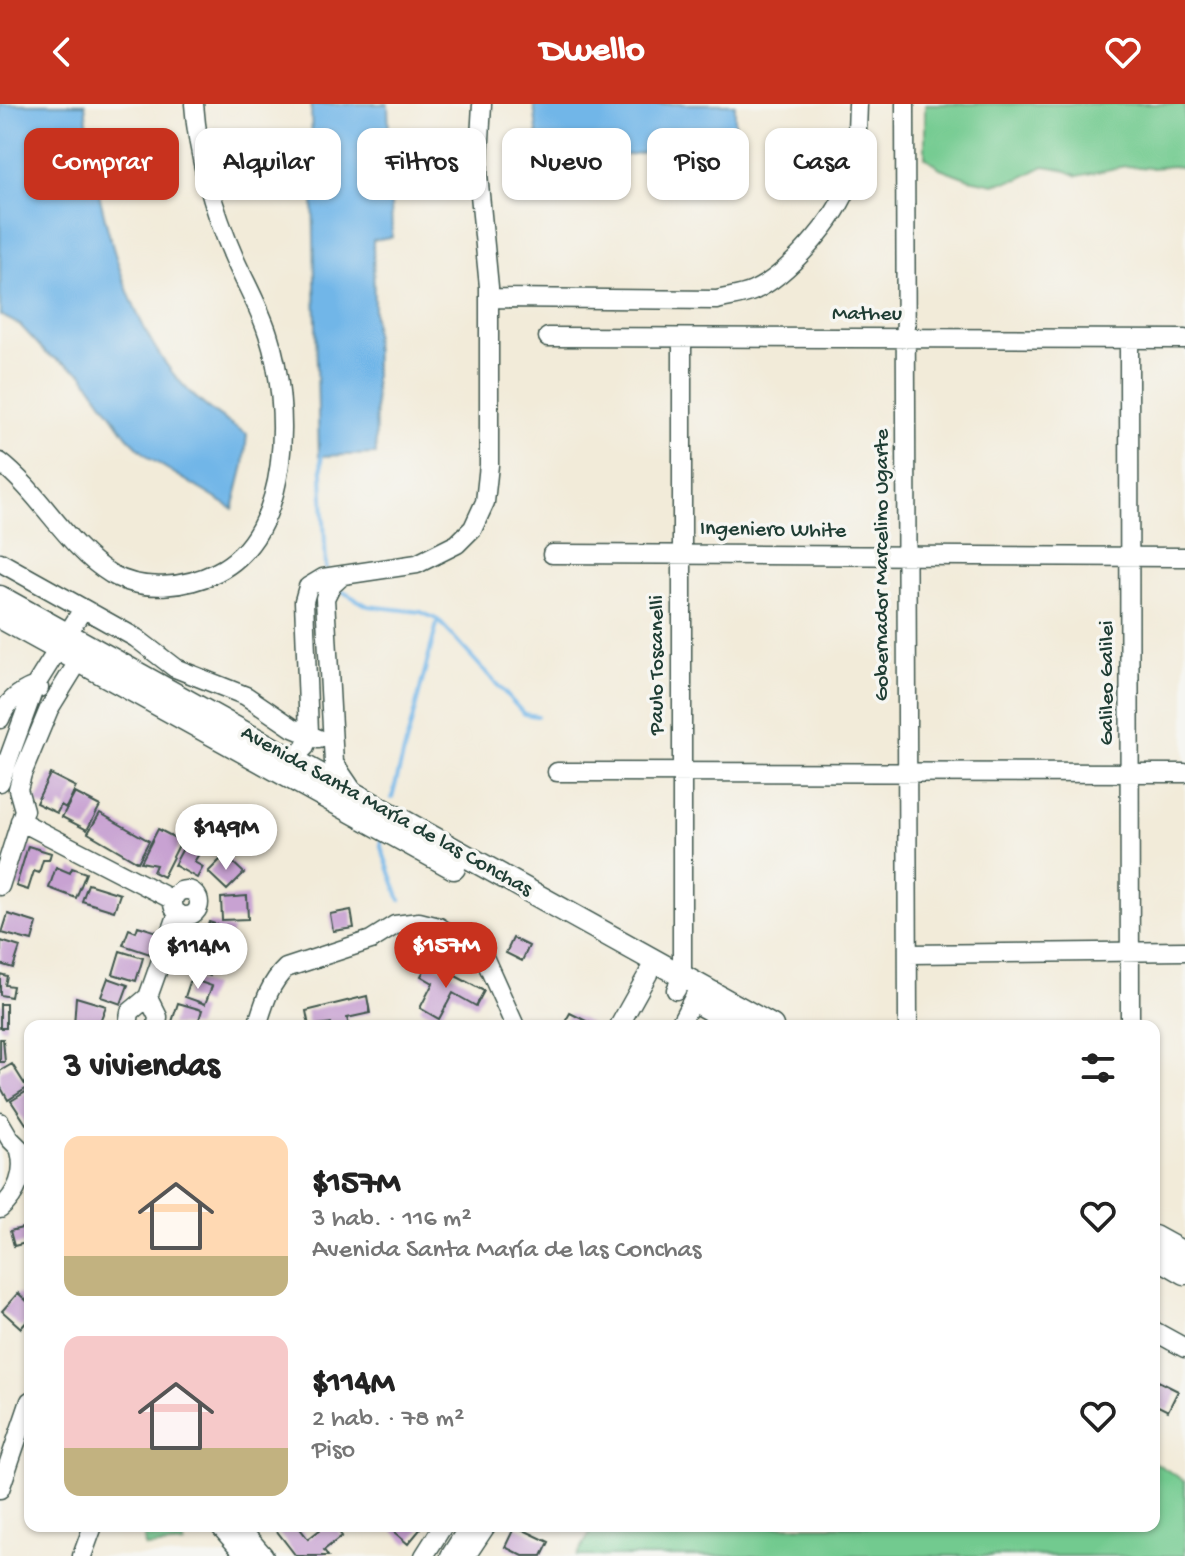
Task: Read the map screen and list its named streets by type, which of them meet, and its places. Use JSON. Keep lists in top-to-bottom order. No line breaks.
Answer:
{"streets":{"main road":["Avenida Santa María de las Conchas"],"street":["Matheu","Ingeniero White","Gobernador Marcelino Ugarte","Paulo Toscanelli","Galileo Galilei"]},"crossings":[["Matheu","Gobernador Marcelino Ugarte"],["Matheu","Paulo Toscanelli"],["Matheu","Galileo Galilei"],["Ingeniero White","Gobernador Marcelino Ugarte"],["Ingeniero White","Paulo Toscanelli"],["Ingeniero White","Galileo Galilei"],["Paulo Toscanelli","Avenida Santa María de las Conchas"]],"page":{"header":"Dwello","chip":["Comprar","Alquilar","Filtros","Nuevo","Piso","Casa"],"price":["$149M","$157M","$114M"],"heading":"3 viviendas","list":[{"name":"$157M","note":"3 hab. · 116 m² · Avenida Santa María de las Conchas"},{"name":"$114M","note":"2 hab. · 78 m² · Piso"}]}}
